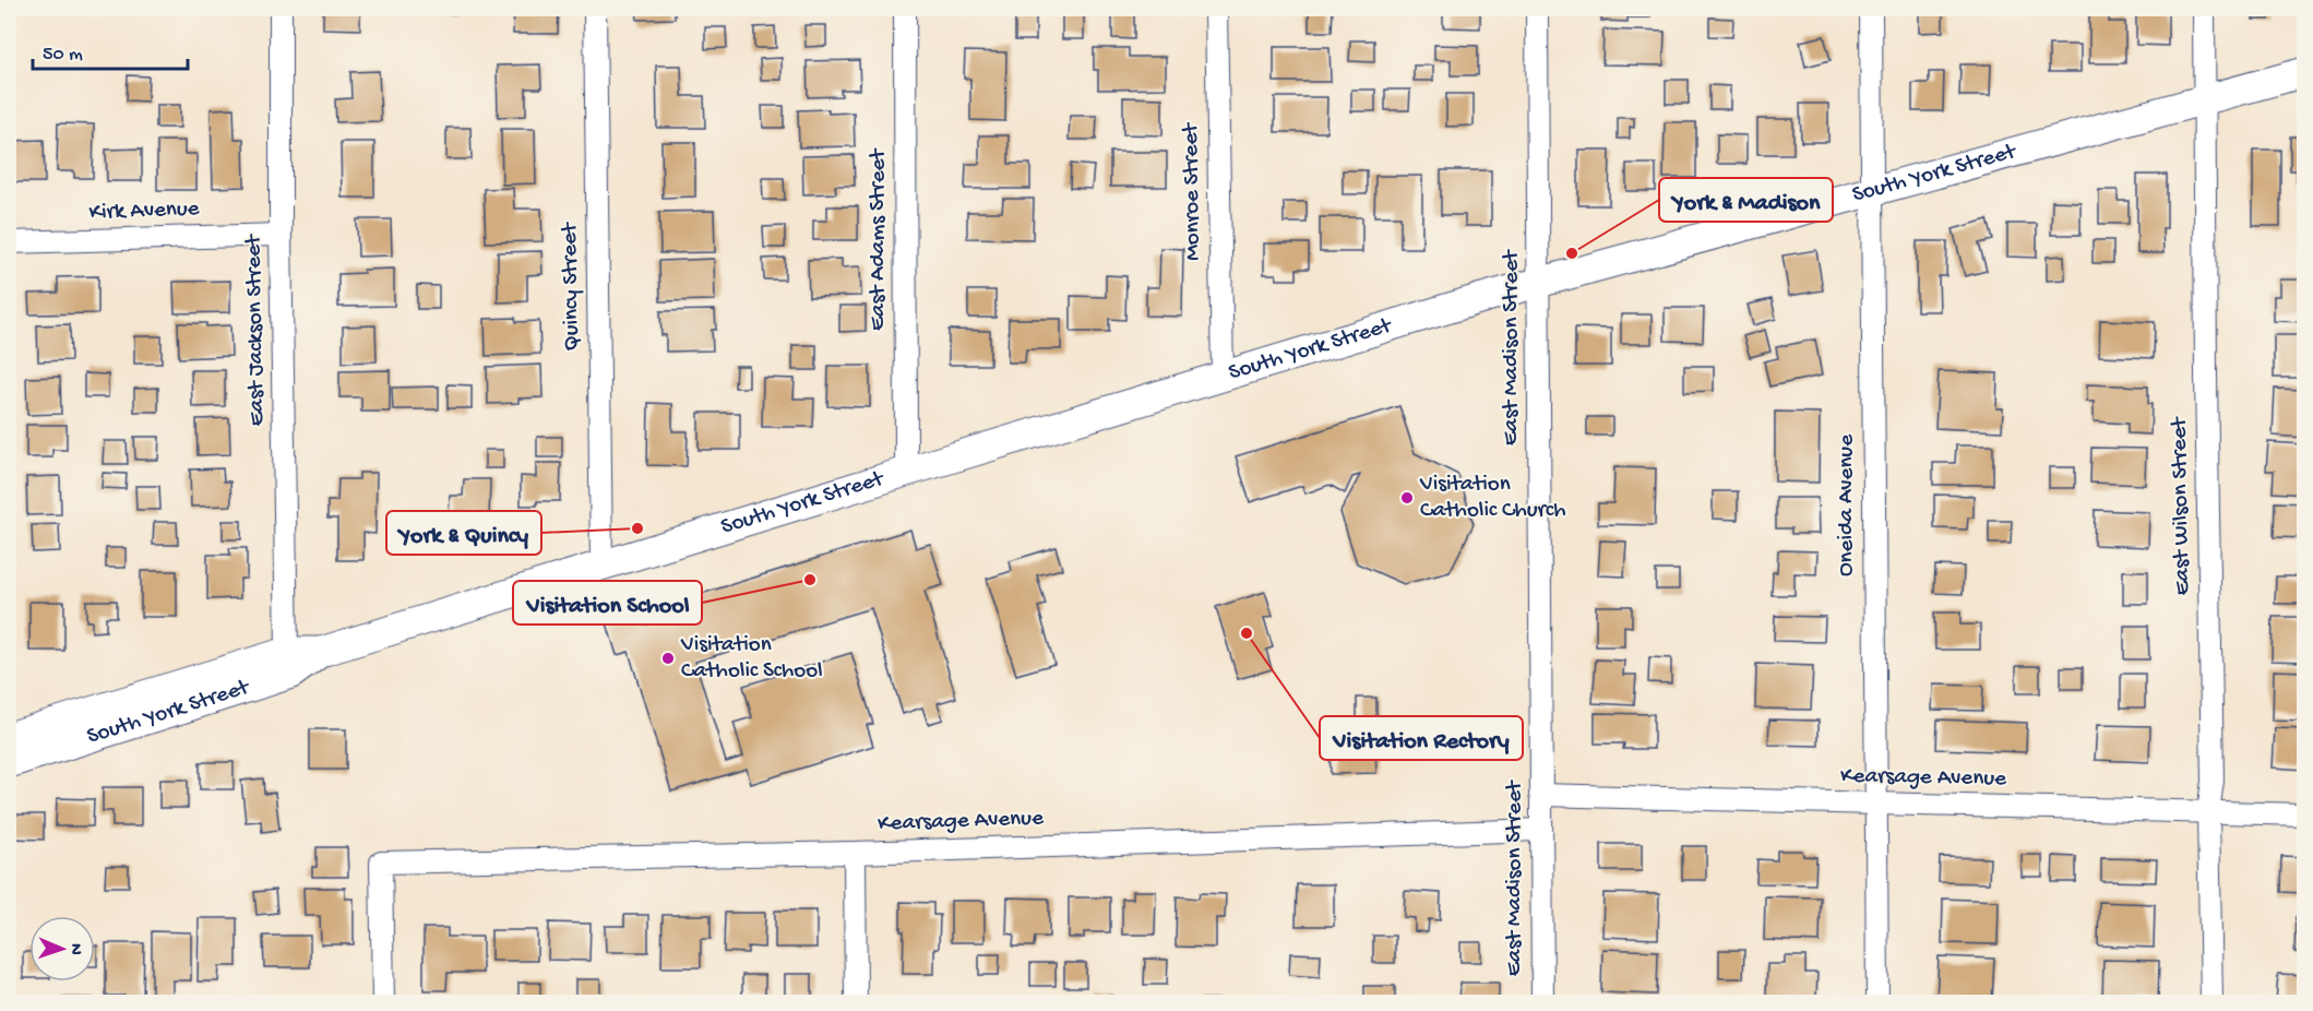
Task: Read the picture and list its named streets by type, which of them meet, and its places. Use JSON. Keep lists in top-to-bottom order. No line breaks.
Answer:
{"streets":{"main road":["South York Street"],"street":["Monroe Street","Kirk Avenue","East Adams Street","Quincy Street","East Jackson Street","East Madison Street","Oneida Avenue","East Wilson Street","Kearsage Avenue"]},"crossings":[["South York Street","Monroe Street"],["South York Street","East Adams Street"],["South York Street","Quincy Street"],["South York Street","East Jackson Street"],["South York Street","East Madison Street"],["South York Street","Oneida Avenue"],["South York Street","East Wilson Street"],["Kirk Avenue","East Jackson Street"],["East Madison Street","Kearsage Avenue"],["Oneida Avenue","Kearsage Avenue"],["East Wilson Street","Kearsage Avenue"]],"places":["York & Madison","Visitation Catholic Church","York & Quincy","Visitation School","Visitation Rectory","Visitation Catholic School"],"scale_bar":"50 m","north":"right"}
